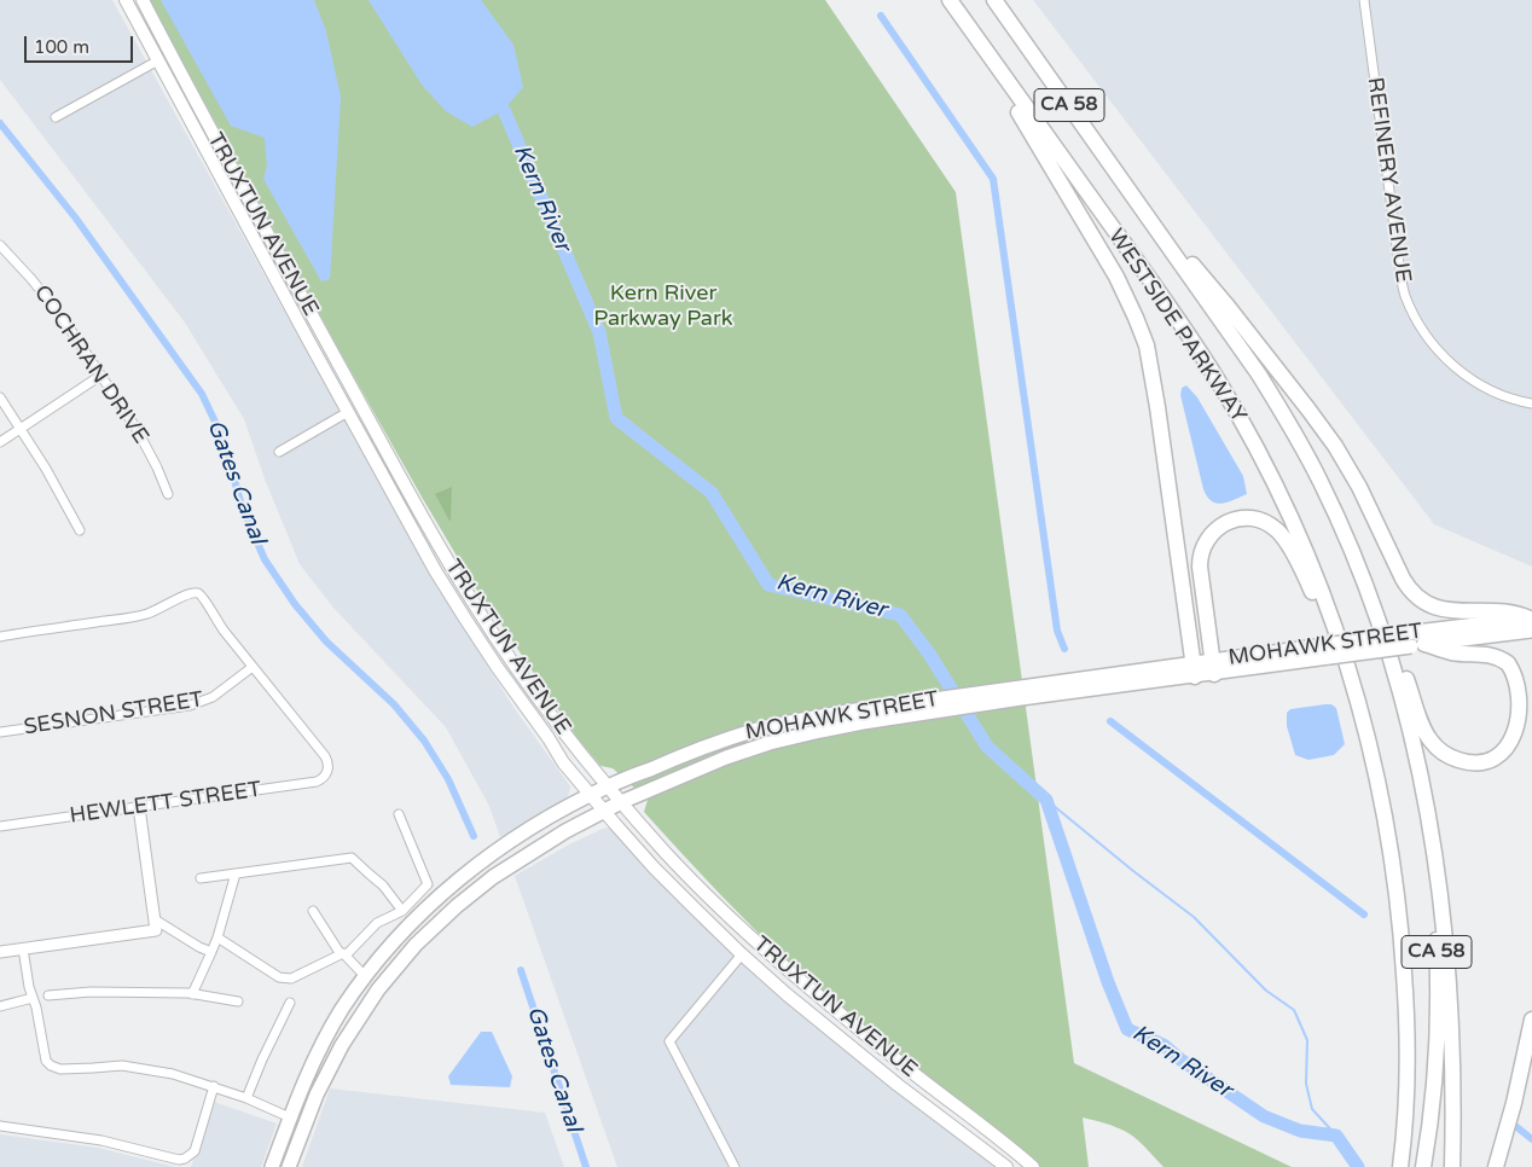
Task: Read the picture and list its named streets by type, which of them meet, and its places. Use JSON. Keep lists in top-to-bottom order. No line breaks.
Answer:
{"streets":{"highway":["CA 58","WESTSIDE PARKWAY"],"main road":["TRUXTUN AVENUE","MOHAWK STREET"],"street":["REFINERY AVENUE","COCHRAN DRIVE","SESNON STREET","HEWLETT STREET"]},"crossings":[["CA 58","WESTSIDE PARKWAY"],["TRUXTUN AVENUE","MOHAWK STREET"],["SESNON STREET","HEWLETT STREET"]],"water":["Kern River","Gates Canal"],"parks":["Kern River Parkway Park"],"scale_bar":"100 m"}
